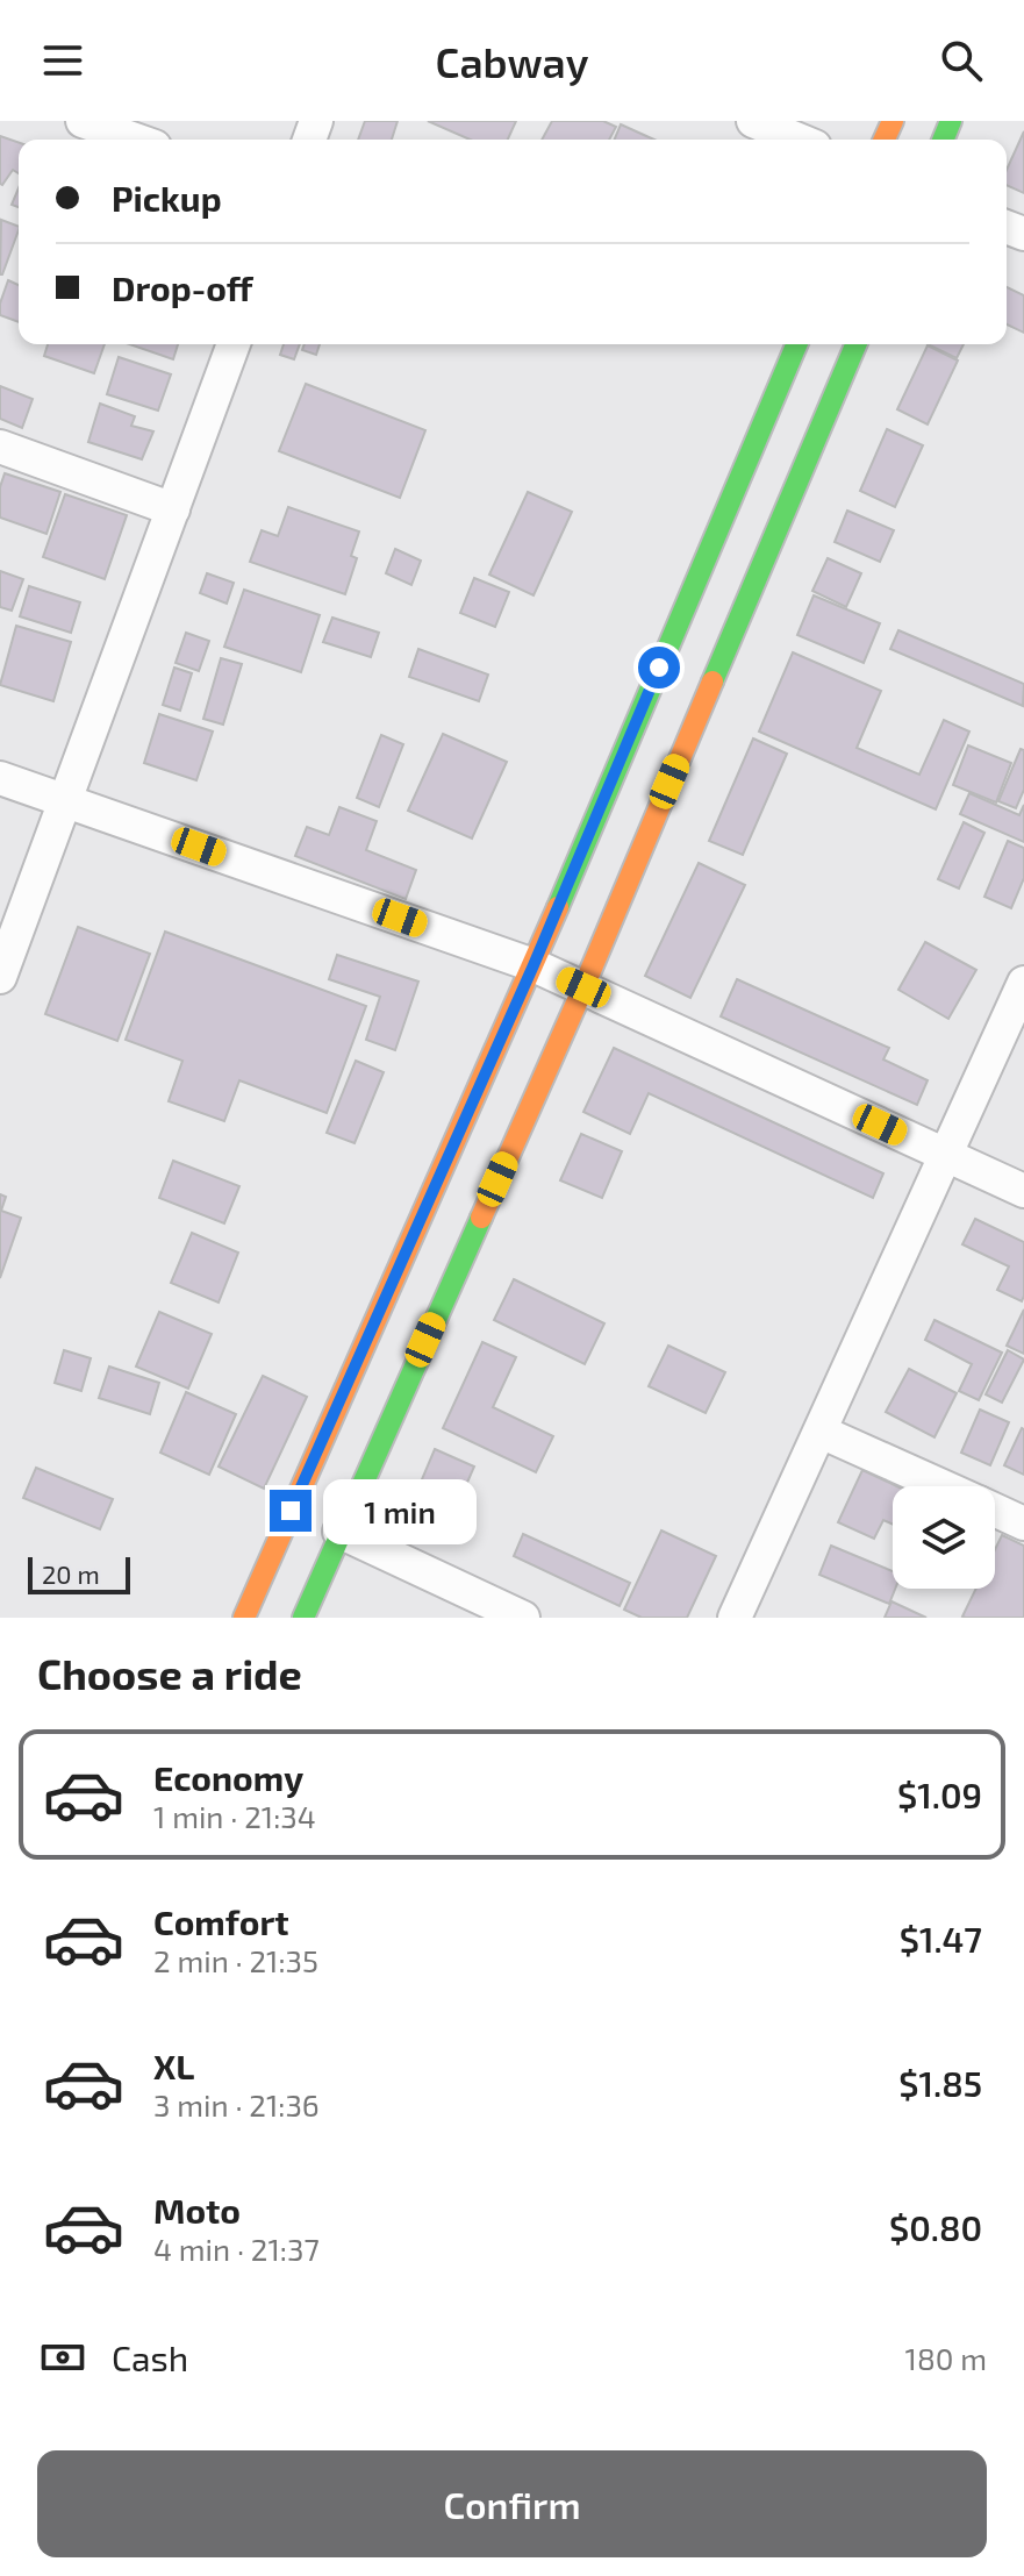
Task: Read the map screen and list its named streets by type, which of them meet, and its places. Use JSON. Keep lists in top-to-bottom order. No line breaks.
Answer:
{"scale_bar":"20 m","page":{"header":"Cabway","banner":["Pickup","Drop-off"],"bubble":"1 min","scale":"20 m","heading":"Choose a ride","list":[{"name":"Economy","note":"1 min · 21:34","value":"$1.09"},{"name":"Comfort","note":"2 min · 21:35","value":"$1.47"},{"name":"XL","note":"3 min · 21:36","value":"$1.85"},{"name":"Moto","note":"4 min · 21:37","value":"$0.80"}],"pay":["Cash","180 m"],"buttons":"Confirm"}}
